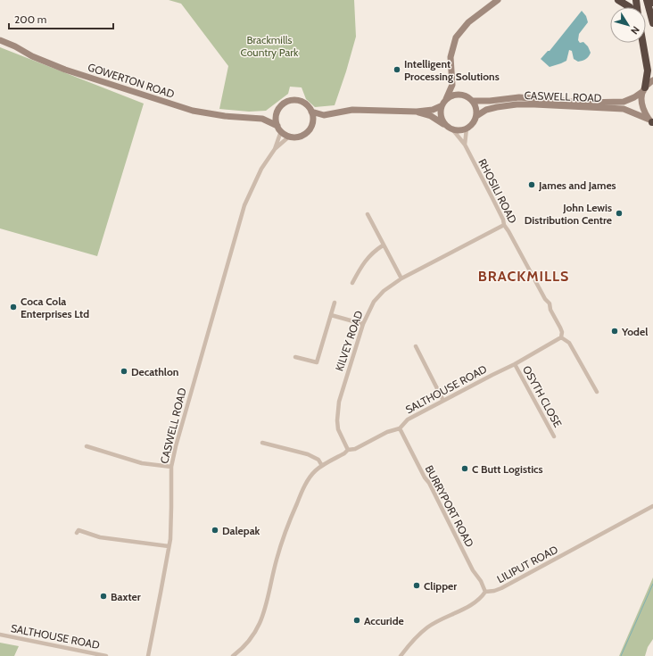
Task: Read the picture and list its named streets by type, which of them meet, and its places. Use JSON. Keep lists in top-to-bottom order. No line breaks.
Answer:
{"streets":{"street":["GOWERTON ROAD","CASWELL ROAD","RHOSILI ROAD","KILVEY ROAD","SALTHOUSE ROAD","OSYTH CLOSE","BURRYPORT ROAD","LILIPUT ROAD"]},"crossings":[["GOWERTON ROAD","CASWELL ROAD"],["CASWELL ROAD","RHOSILI ROAD"],["RHOSILI ROAD","KILVEY ROAD"],["RHOSILI ROAD","SALTHOUSE ROAD"],["KILVEY ROAD","SALTHOUSE ROAD"],["SALTHOUSE ROAD","OSYTH CLOSE"],["SALTHOUSE ROAD","BURRYPORT ROAD"],["BURRYPORT ROAD","LILIPUT ROAD"]],"districts":["BRACKMILLS"],"parks":["Brackmills Country Park"],"places":["Intelligent Processing Solutions","James and James","John Lewis Distribution Centre","Coca Cola Enterprises Ltd","Yodel","Decathlon","C Butt Logistics","Dalepak","Clipper","Baxter","Accuride"],"scale_bar":"200 m","north":"bottom right"}
